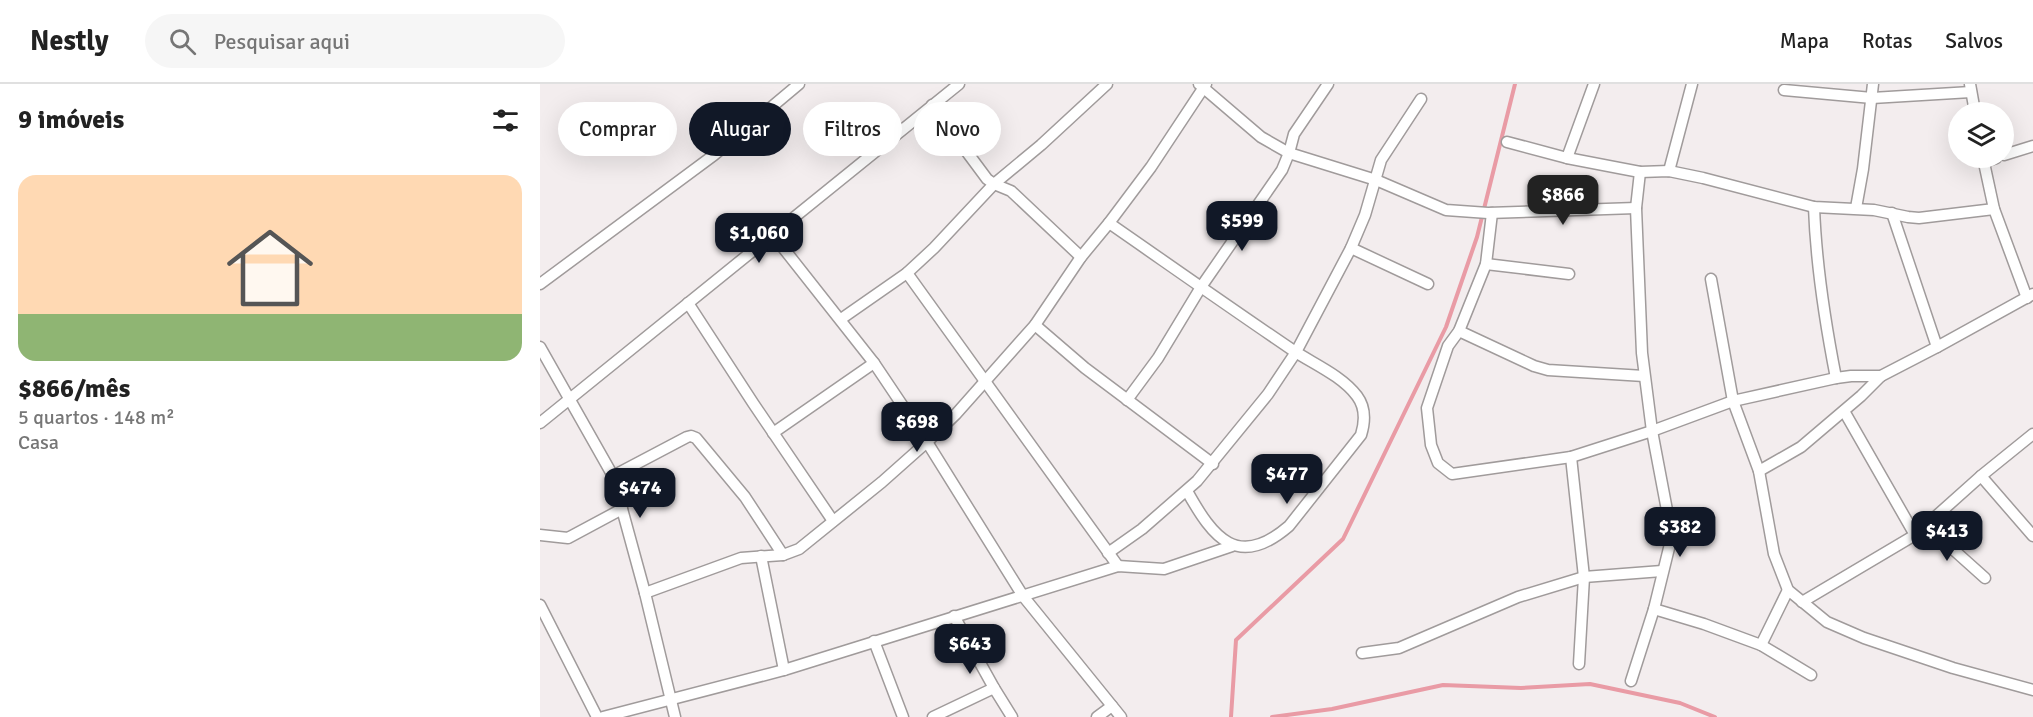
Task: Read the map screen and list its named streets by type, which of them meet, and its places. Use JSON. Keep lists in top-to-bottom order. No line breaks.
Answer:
{"page":{"header":"Nestly","search":"Pesquisar aqui","nav":["Mapa","Rotas","Salvos"],"heading":"9 imóveis","chip":["Comprar","Alugar","Filtros","Novo"],"list":[{"name":"$866/mês","note":"5 quartos · 148 m² · Casa"}],"price":["$866","$599","$1,060","$698","$477","$474","$382","$413","$643"]}}
